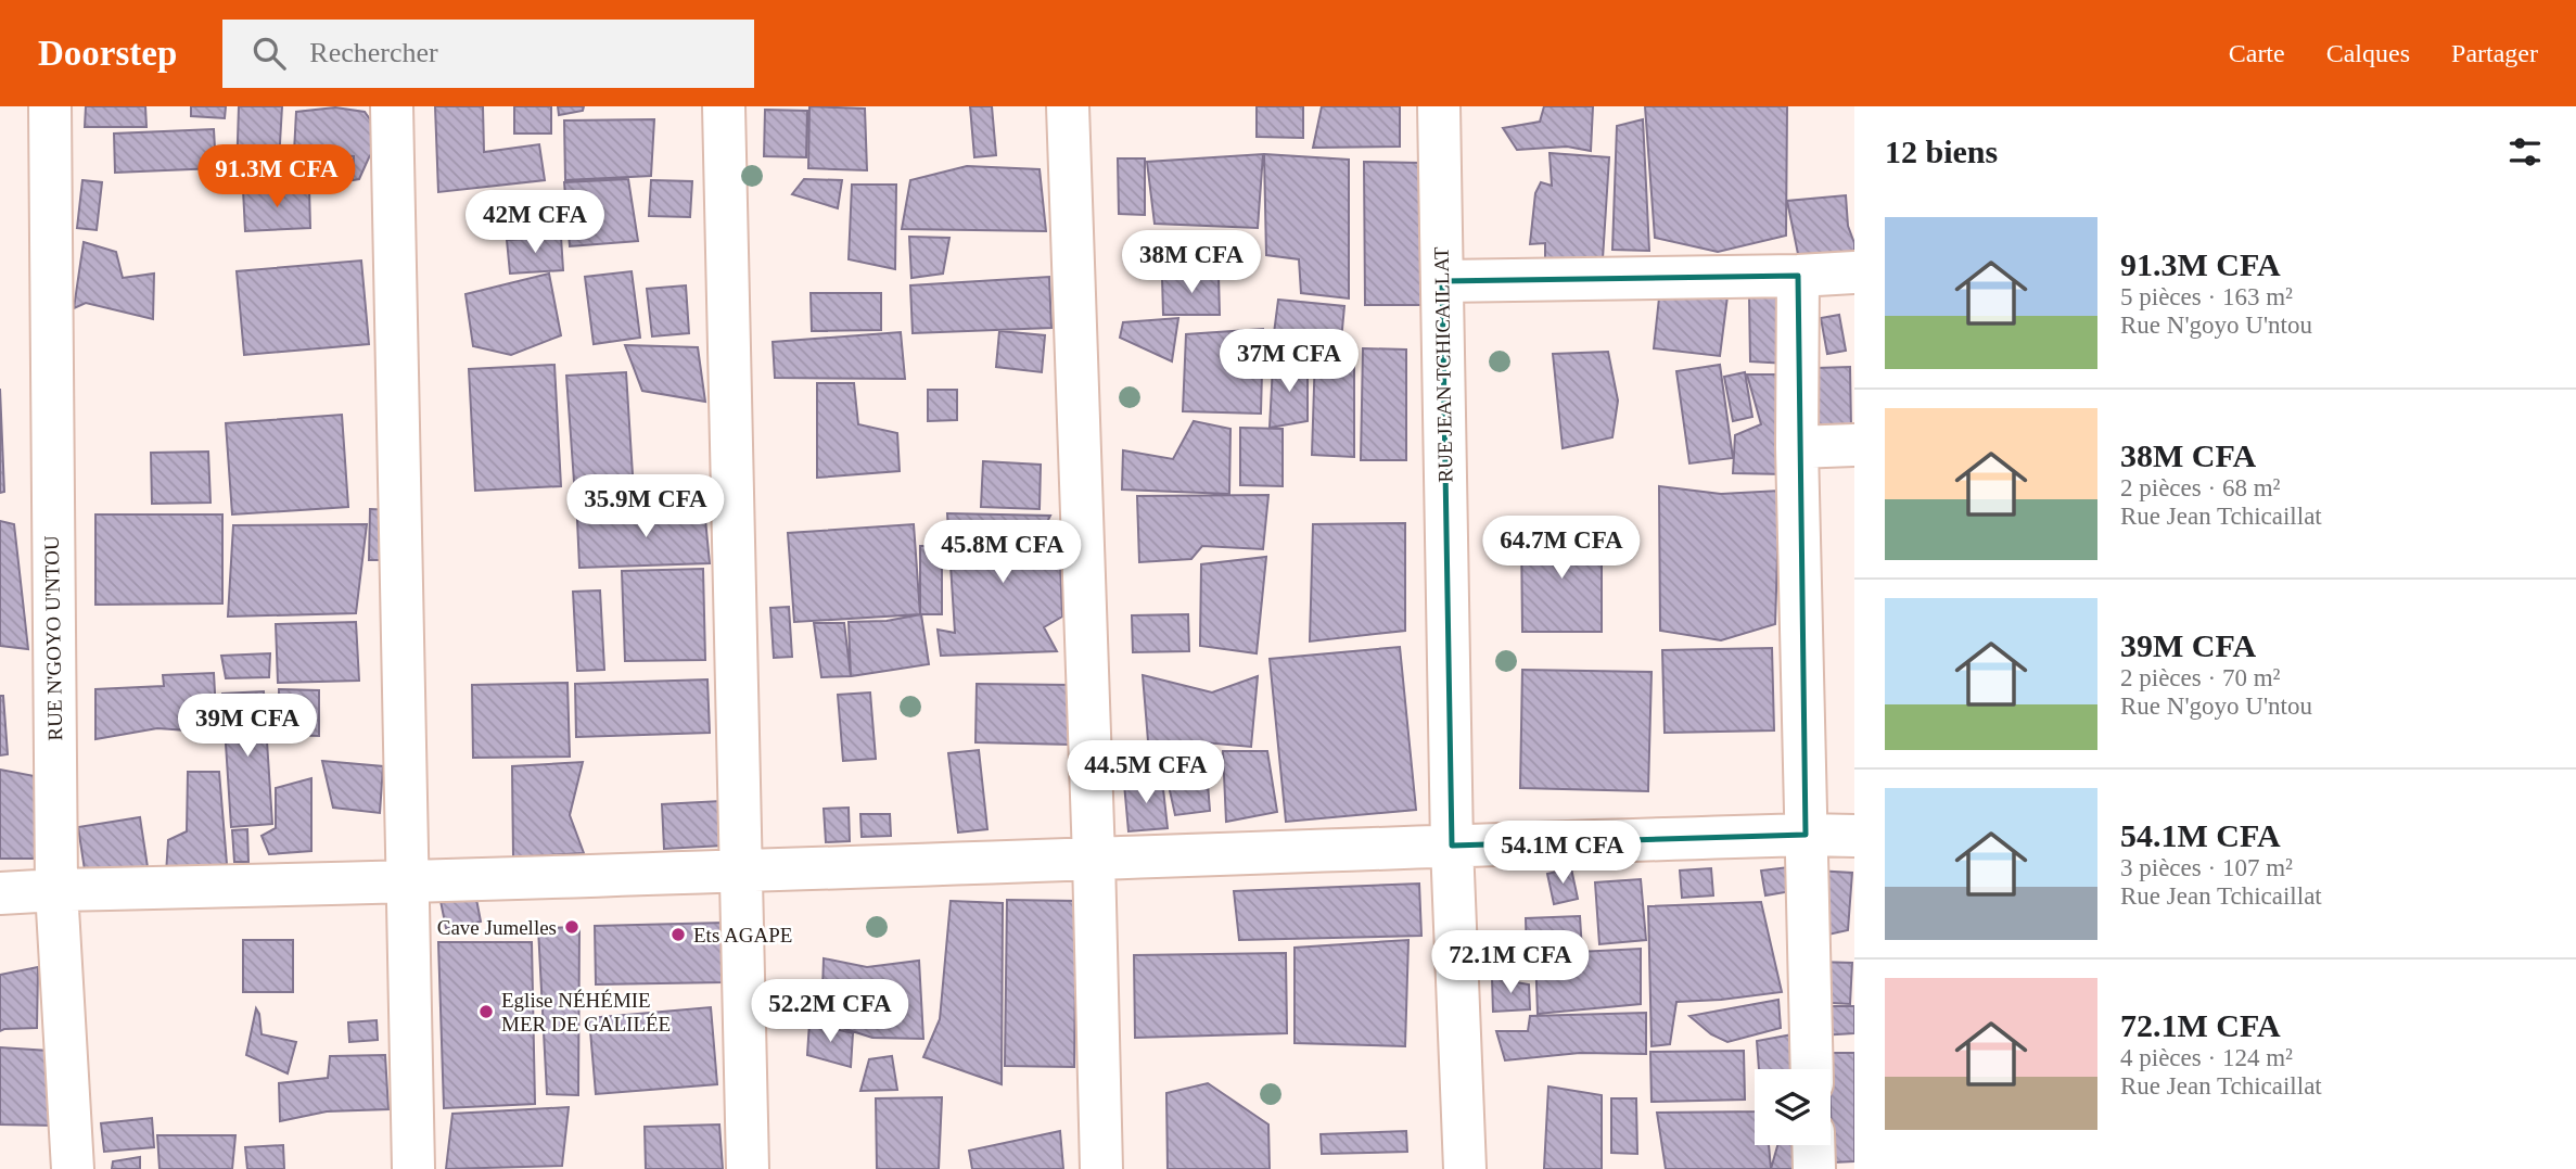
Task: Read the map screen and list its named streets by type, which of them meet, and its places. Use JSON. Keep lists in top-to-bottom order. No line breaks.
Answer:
{"streets":{"street":["RUE JEAN TCHICAILLAT","RUE N'GOYO U'NTOU"]},"places":["Cave Jumelles","Ets AGAPE","Eglise NÉHÉMIE MER DE GALILÉE"],"page":{"header":"Doorstep","search":"Rechercher","nav":["Carte","Calques","Partager"],"heading":"12 biens","price":["91.3M CFA","42M CFA","38M CFA","37M CFA","35.9M CFA","64.7M CFA","45.8M CFA","39M CFA","44.5M CFA","54.1M CFA","72.1M CFA","52.2M CFA"],"list":[{"name":"91.3M CFA","note":"5 pièces · 163 m² · Rue N'goyo U'ntou"},{"name":"38M CFA","note":"2 pièces · 68 m² · Rue Jean Tchicaillat"},{"name":"39M CFA","note":"2 pièces · 70 m² · Rue N'goyo U'ntou"},{"name":"54.1M CFA","note":"3 pièces · 107 m² · Rue Jean Tchicaillat"},{"name":"72.1M CFA","note":"4 pièces · 124 m² · Rue Jean Tchicaillat"}]}}
